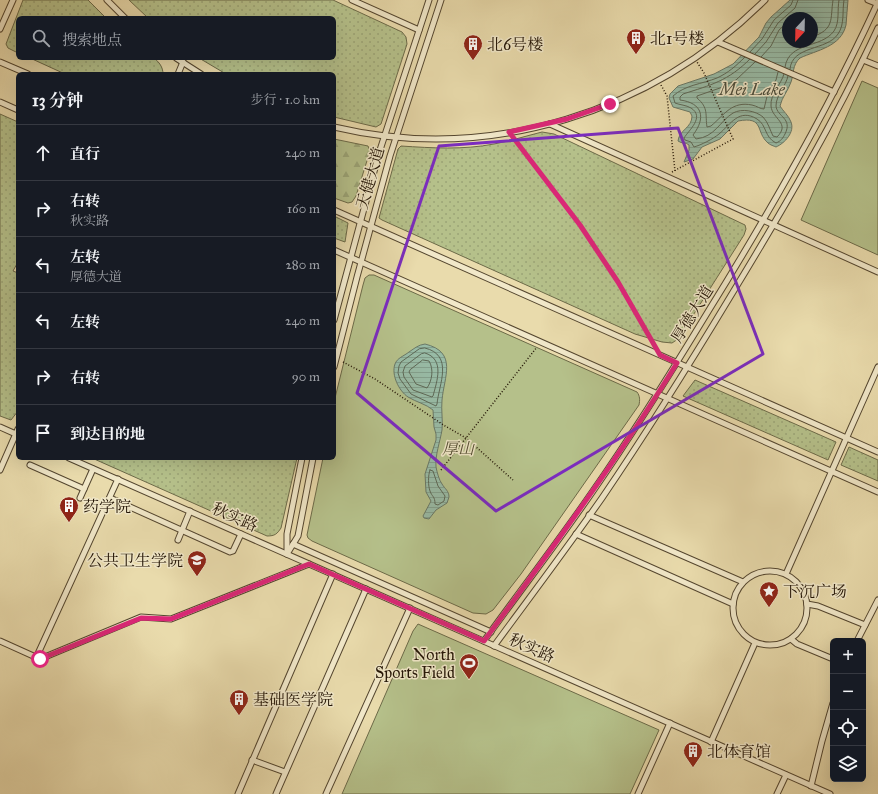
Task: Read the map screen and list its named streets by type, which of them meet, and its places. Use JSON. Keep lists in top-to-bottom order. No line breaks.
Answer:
{"streets":{"lane":["天健大道","厚德大道","秋实路"]},"crossings":[["厚德大道","秋实路"]],"water":["Mei Lake"],"parks":["厚山"],"places":{"building":["北1号楼","北6号楼","药学院","基础医学院","北体育馆"],"school or university":["公共卫生学院"],"place":["下沉广场"],"sports":["North Sports Field"]},"north":"bottom","page":{"search":"搜索地点","heading":["13 分钟","步行 · 1.0 km"],"list":[["直行","240 m"],["右转","秋实路","160 m"],["左转","厚德大道","280 m"],["左转","240 m"],["右转","90 m"],"到达目的地"],"map_buttons":["+","−"]}}
